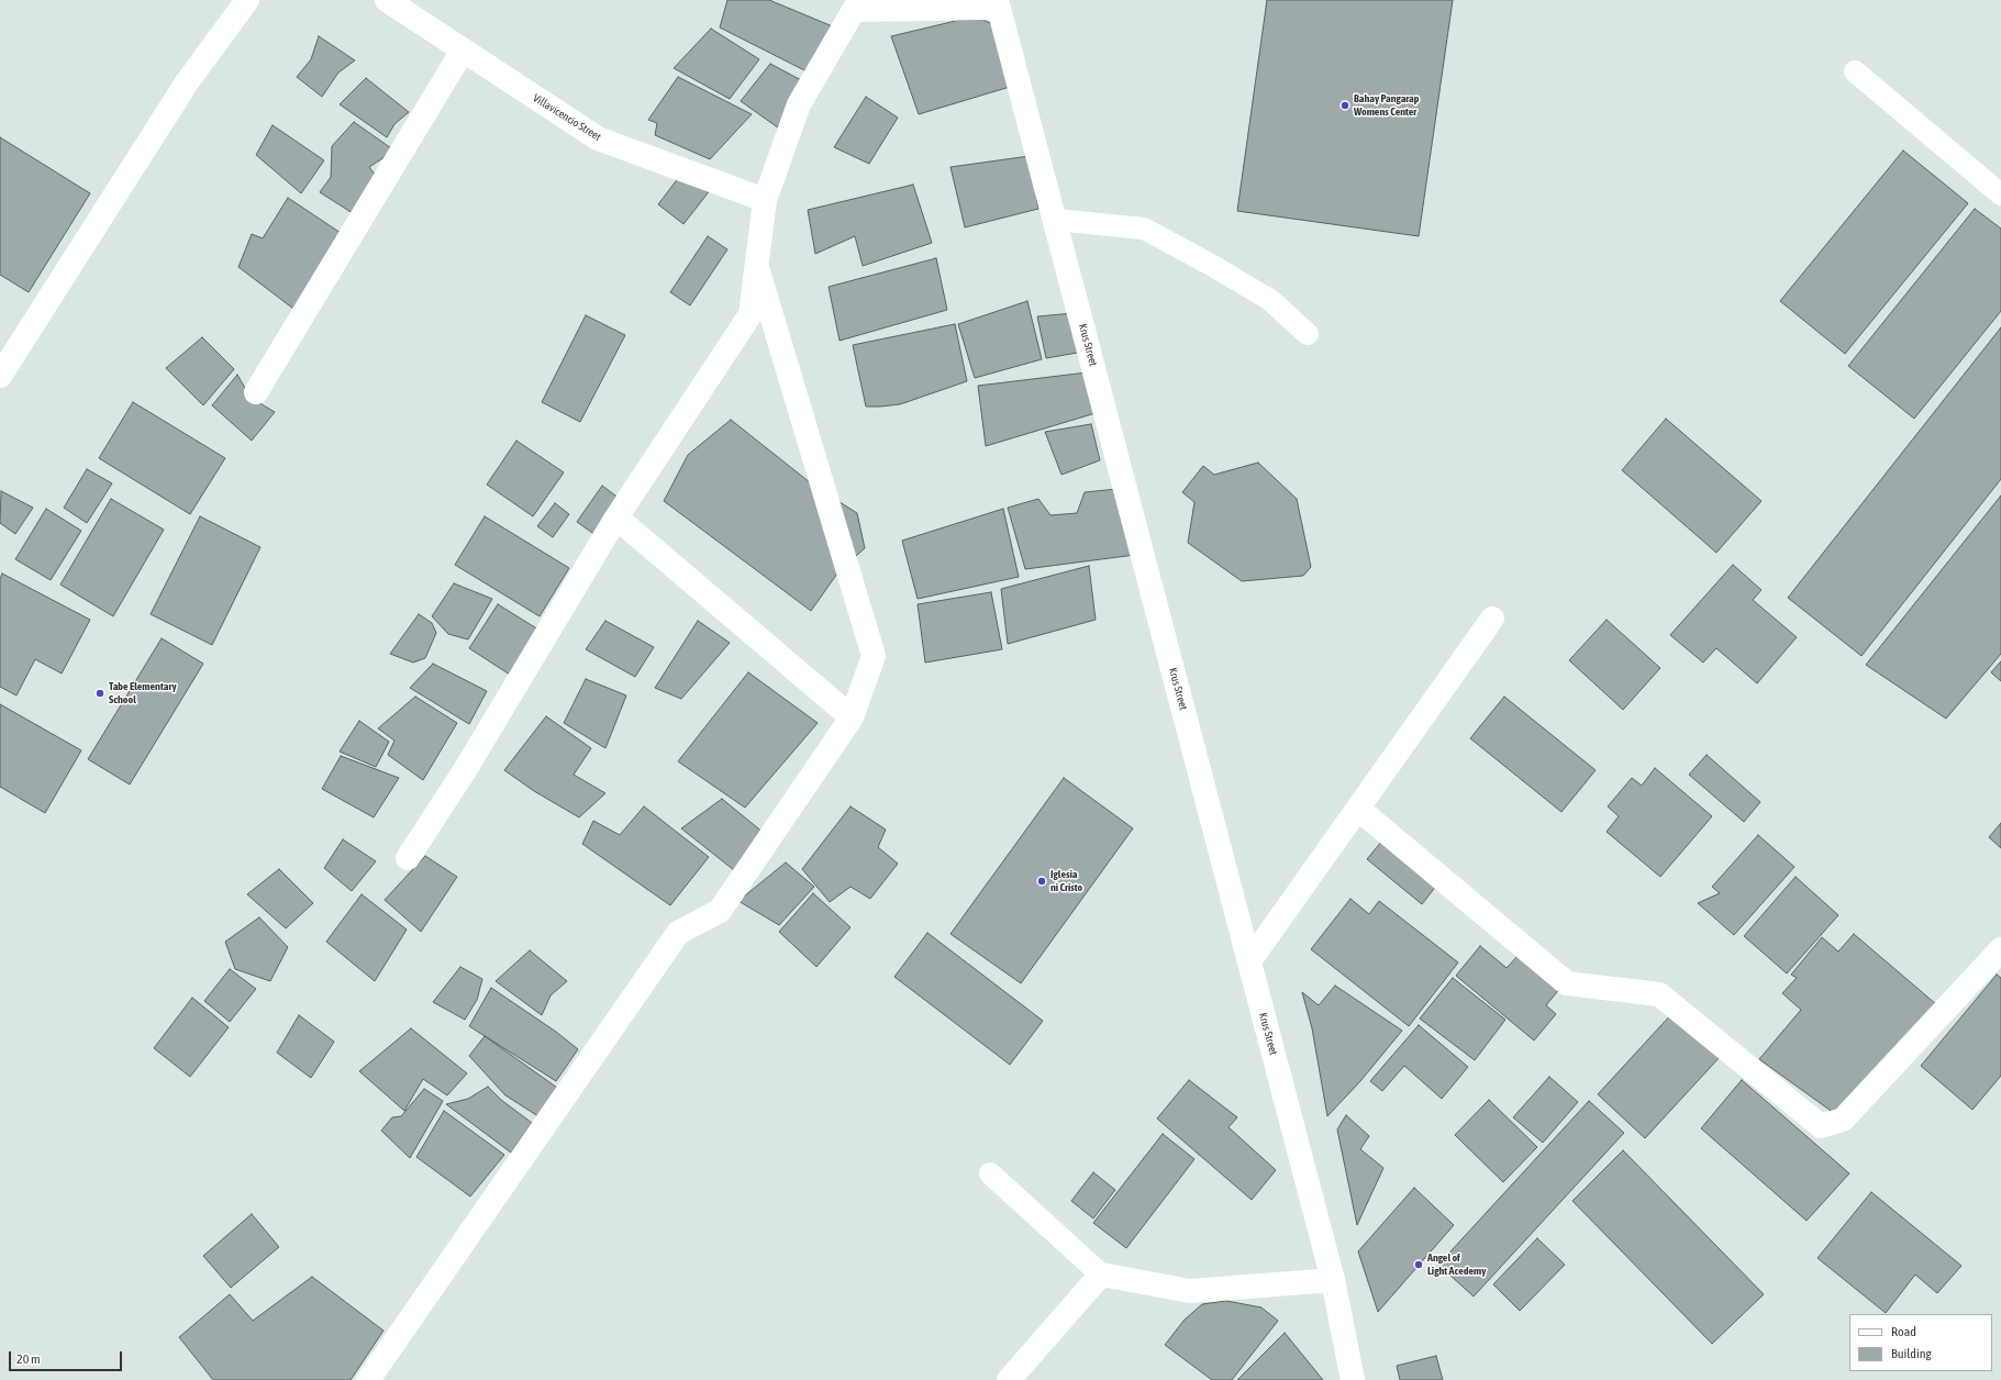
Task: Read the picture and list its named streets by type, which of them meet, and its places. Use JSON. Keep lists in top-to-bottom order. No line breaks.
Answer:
{"streets":{"street":["Villavicencio Street","Krus Street"]},"places":["Bahay Pangarap Womens Center","Tabe Elementary School","Iglesia ni Cristo","Angel of Light Acedemy"],"legend":["Road","Building"],"scale_bar":"20 m"}
